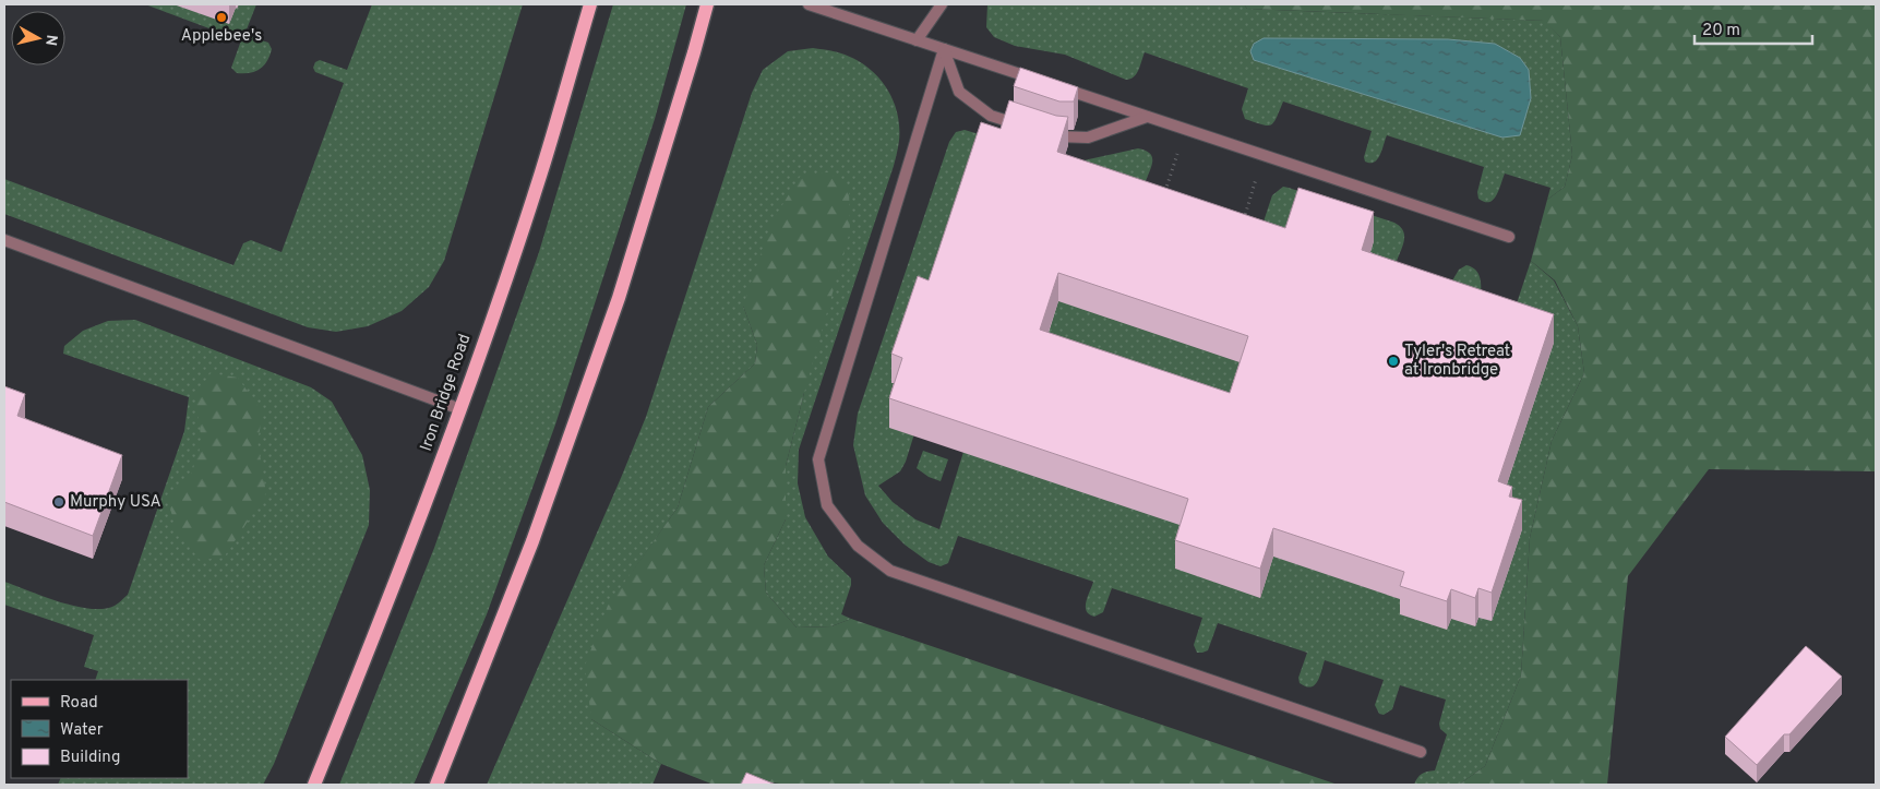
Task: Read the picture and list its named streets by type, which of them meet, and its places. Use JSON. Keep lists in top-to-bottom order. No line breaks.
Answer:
{"streets":{"main road":["Iron Bridge Road"]},"places":["Applebee's","Tyler's Retreat at Ironbridge","Murphy USA"],"legend":["Road","Water","Building"],"scale_bar":"20 m","north":"right"}
